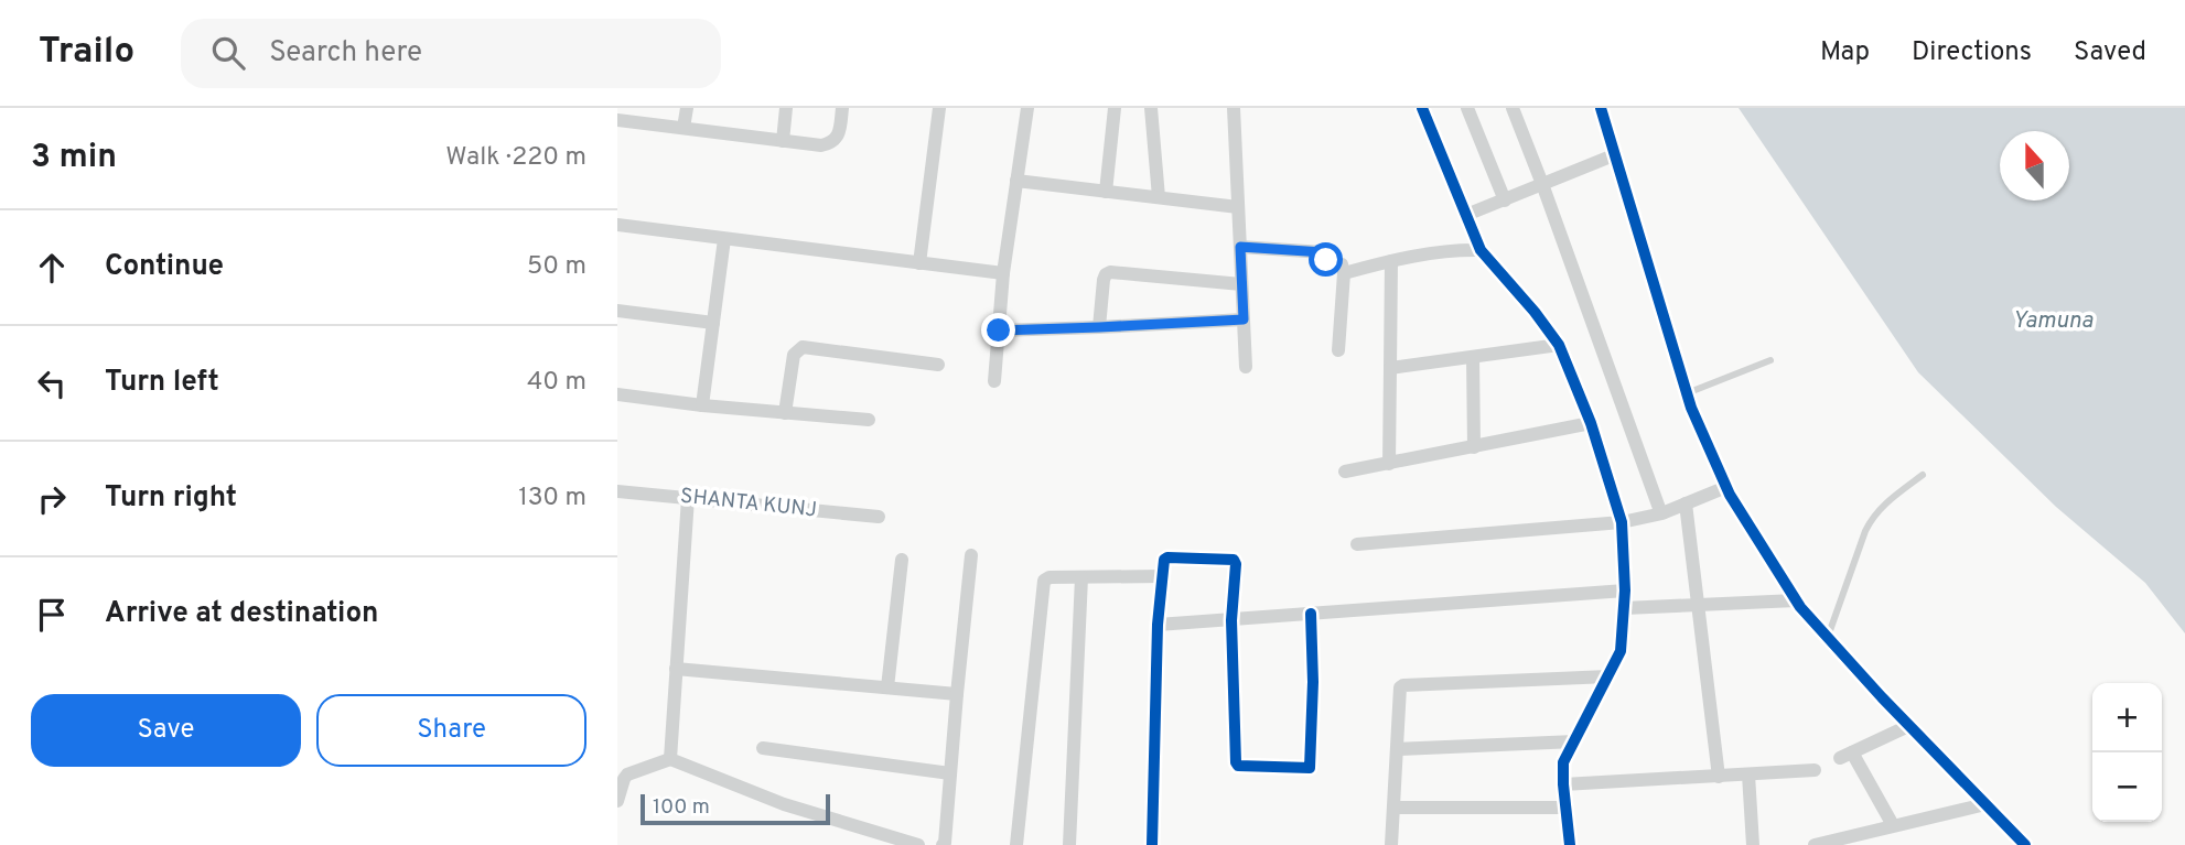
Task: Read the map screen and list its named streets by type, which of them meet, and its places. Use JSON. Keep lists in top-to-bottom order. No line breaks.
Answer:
{"streets":{"street":["SHANTA KUNJ"]},"water":["Yamuna"],"scale_bar":"100 m","north":"top","page":{"header":"Trailo","search":"Search here","nav":["Map","Directions","Saved"],"heading":["3 min","Walk · 220 m"],"list":[["Continue","50 m"],["Turn left","40 m"],["Turn right","130 m"],"Arrive at destination"],"buttons":["Save","Share"],"map_buttons":["+","−"],"scale":"100 m"}}
